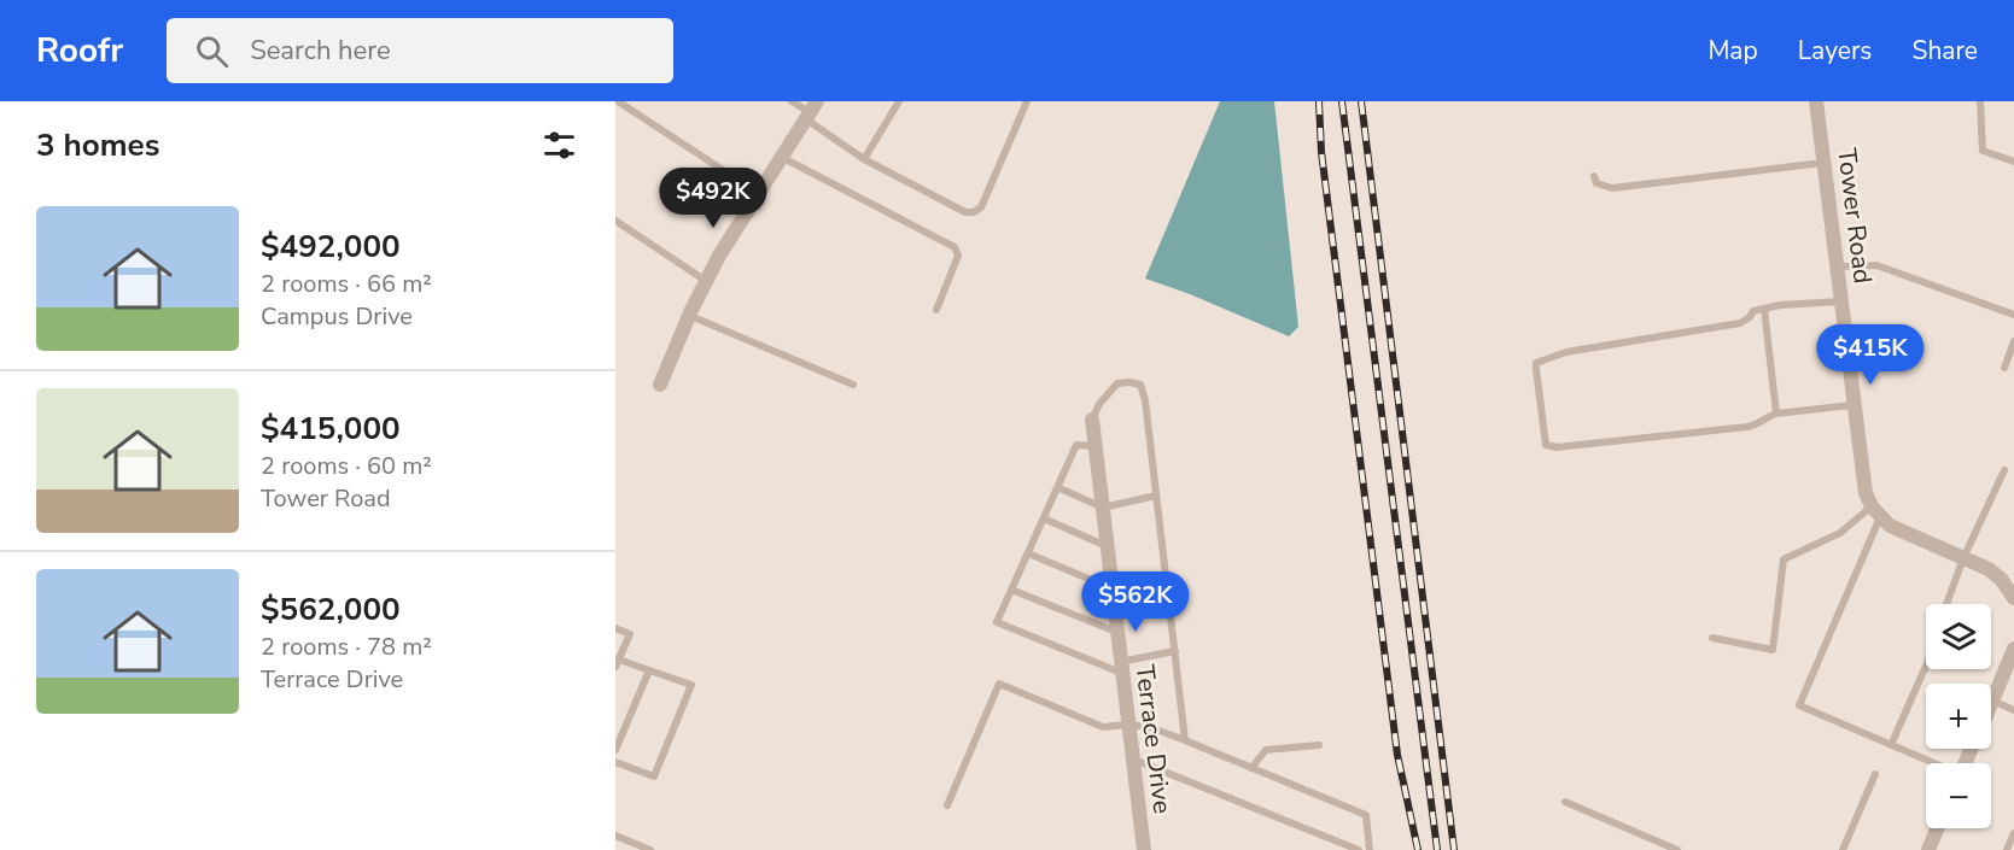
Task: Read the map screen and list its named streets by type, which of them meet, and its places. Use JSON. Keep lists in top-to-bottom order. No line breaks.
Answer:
{"streets":{"street":["Tower Road","Terrace Drive"]},"page":{"header":"Roofr","search":"Search here","nav":["Map","Layers","Share"],"heading":"3 homes","price":["$492K","$415K","$562K"],"list":[{"name":"$492,000","note":"2 rooms · 66 m² · Campus Drive"},{"name":"$415,000","note":"2 rooms · 60 m² · Tower Road"},{"name":"$562,000","note":"2 rooms · 78 m² · Terrace Drive"}],"map_buttons":["+","−"]}}
